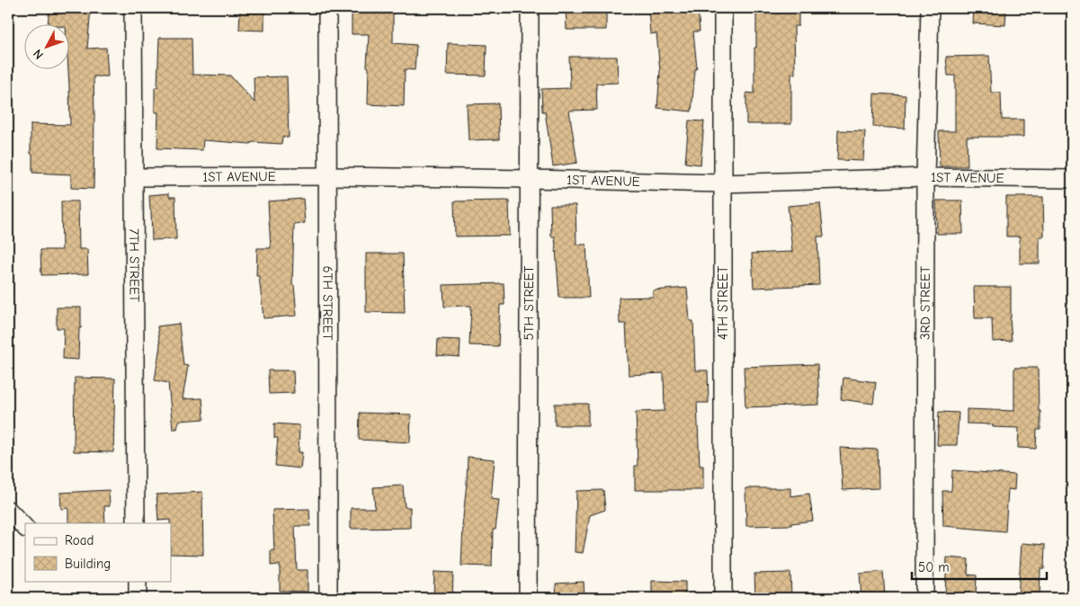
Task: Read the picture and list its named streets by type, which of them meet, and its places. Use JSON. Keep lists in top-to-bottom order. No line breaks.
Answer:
{"streets":{"street":["1ST AVENUE","7TH STREET","6TH STREET","5TH STREET","4TH STREET","3RD STREET"]},"crossings":[["1ST AVENUE","7TH STREET"],["1ST AVENUE","6TH STREET"],["1ST AVENUE","5TH STREET"],["1ST AVENUE","4TH STREET"],["1ST AVENUE","3RD STREET"]],"legend":["Road","Building"],"scale_bar":"50 m","north":"bottom left"}
